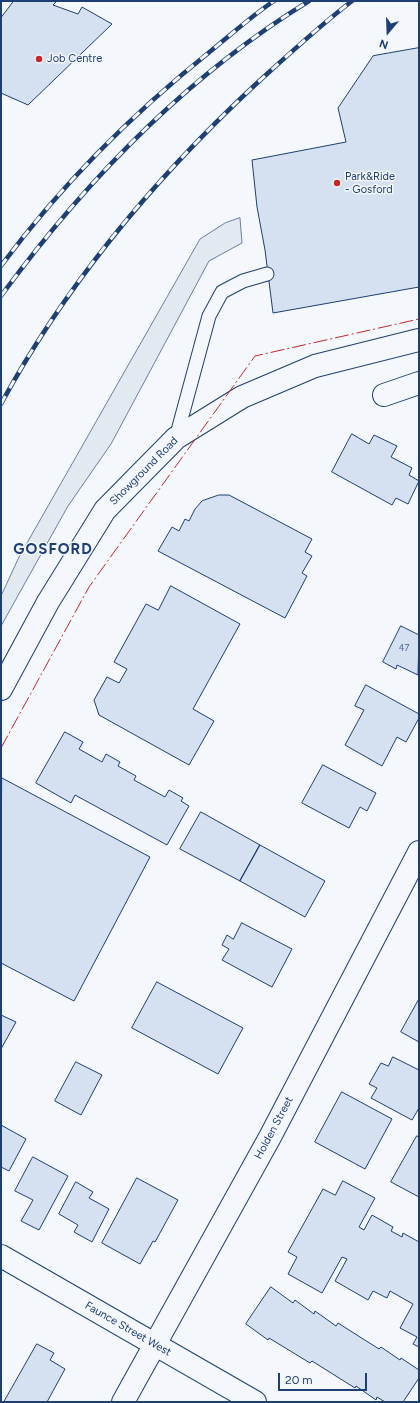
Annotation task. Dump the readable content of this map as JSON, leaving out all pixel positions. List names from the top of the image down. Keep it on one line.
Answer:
{"streets":{"street":["Showground Road","Holden Street","Faunce Street West"]},"crossings":[["Holden Street","Faunce Street West"]],"districts":["GOSFORD"],"places":["Job Centre","Park&Ride - Gosford"],"house_numbers":["47"],"scale_bar":"20 m","north":"bottom"}
